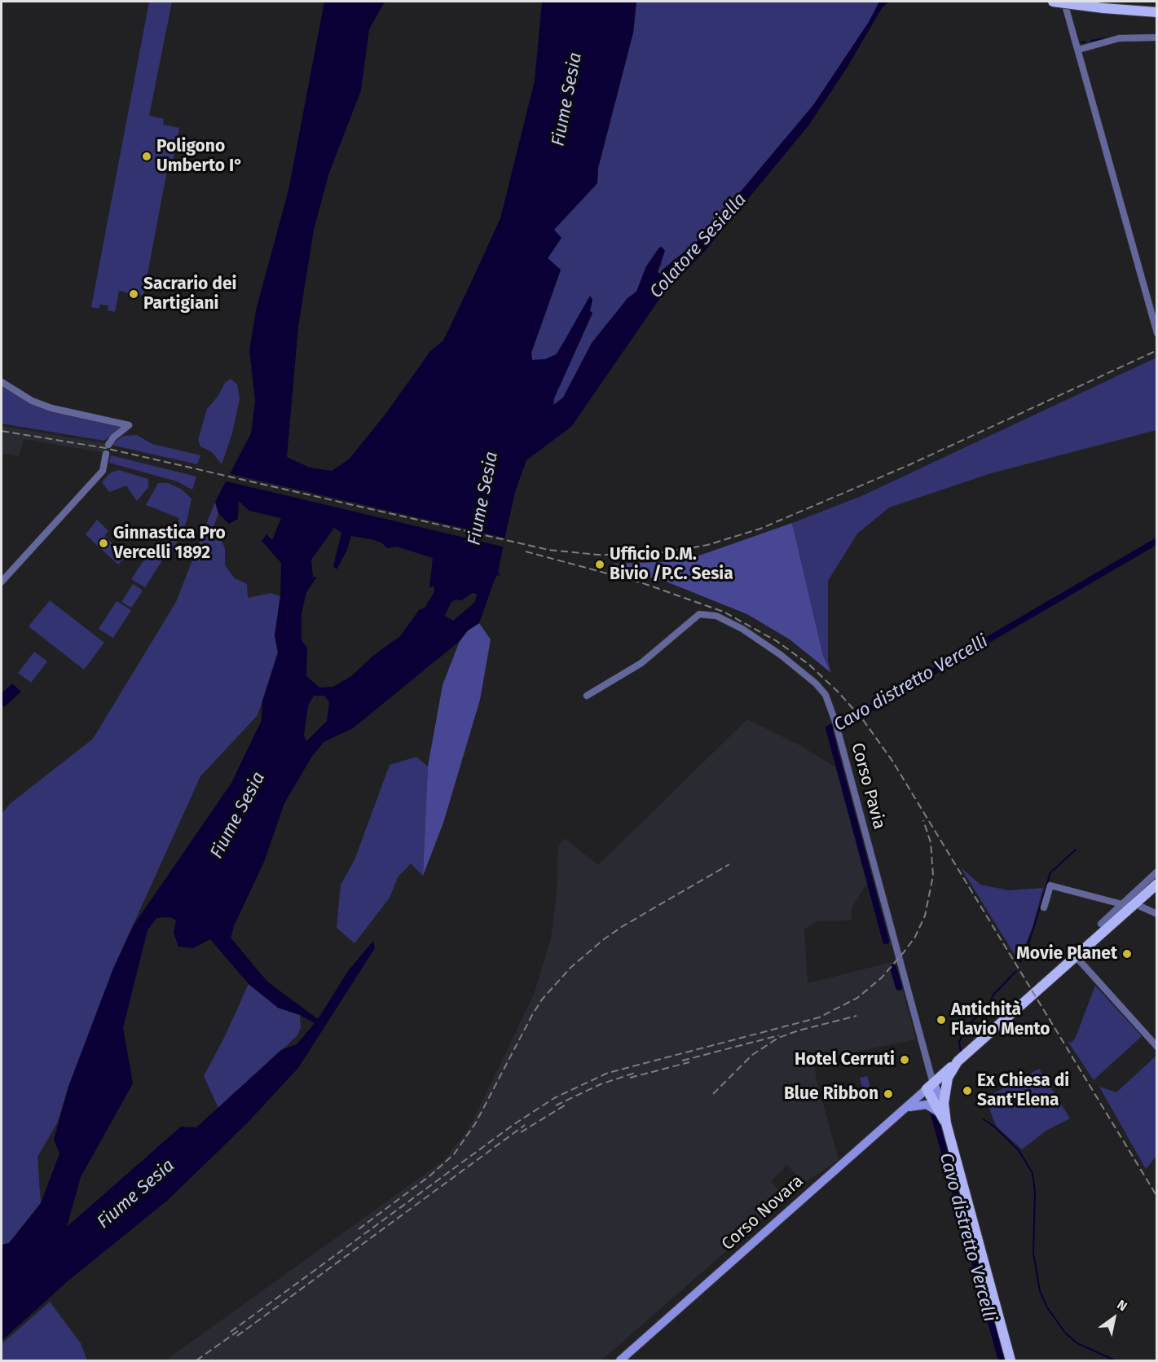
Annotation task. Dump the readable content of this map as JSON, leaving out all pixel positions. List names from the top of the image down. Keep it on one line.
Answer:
{"streets":{"main road":["Corso Novara"],"street":["Corso Pavia"]},"crossings":[["Corso Pavia","Corso Novara"]],"water":["Fiume Sesia","Colatore Sesiella","Cavo distretto Vercelli"],"places":["Poligono Umberto I°","Sacrario dei Partigiani","Ginnastica Pro Vercelli 1892","Ufficio D.M. Bivio /P.C. Sesia","Movie Planet","Antichità Flavio Mento","Hotel Cerruti","Ex Chiesa di Sant'Elena","Blue Ribbon"],"north":"top right"}
